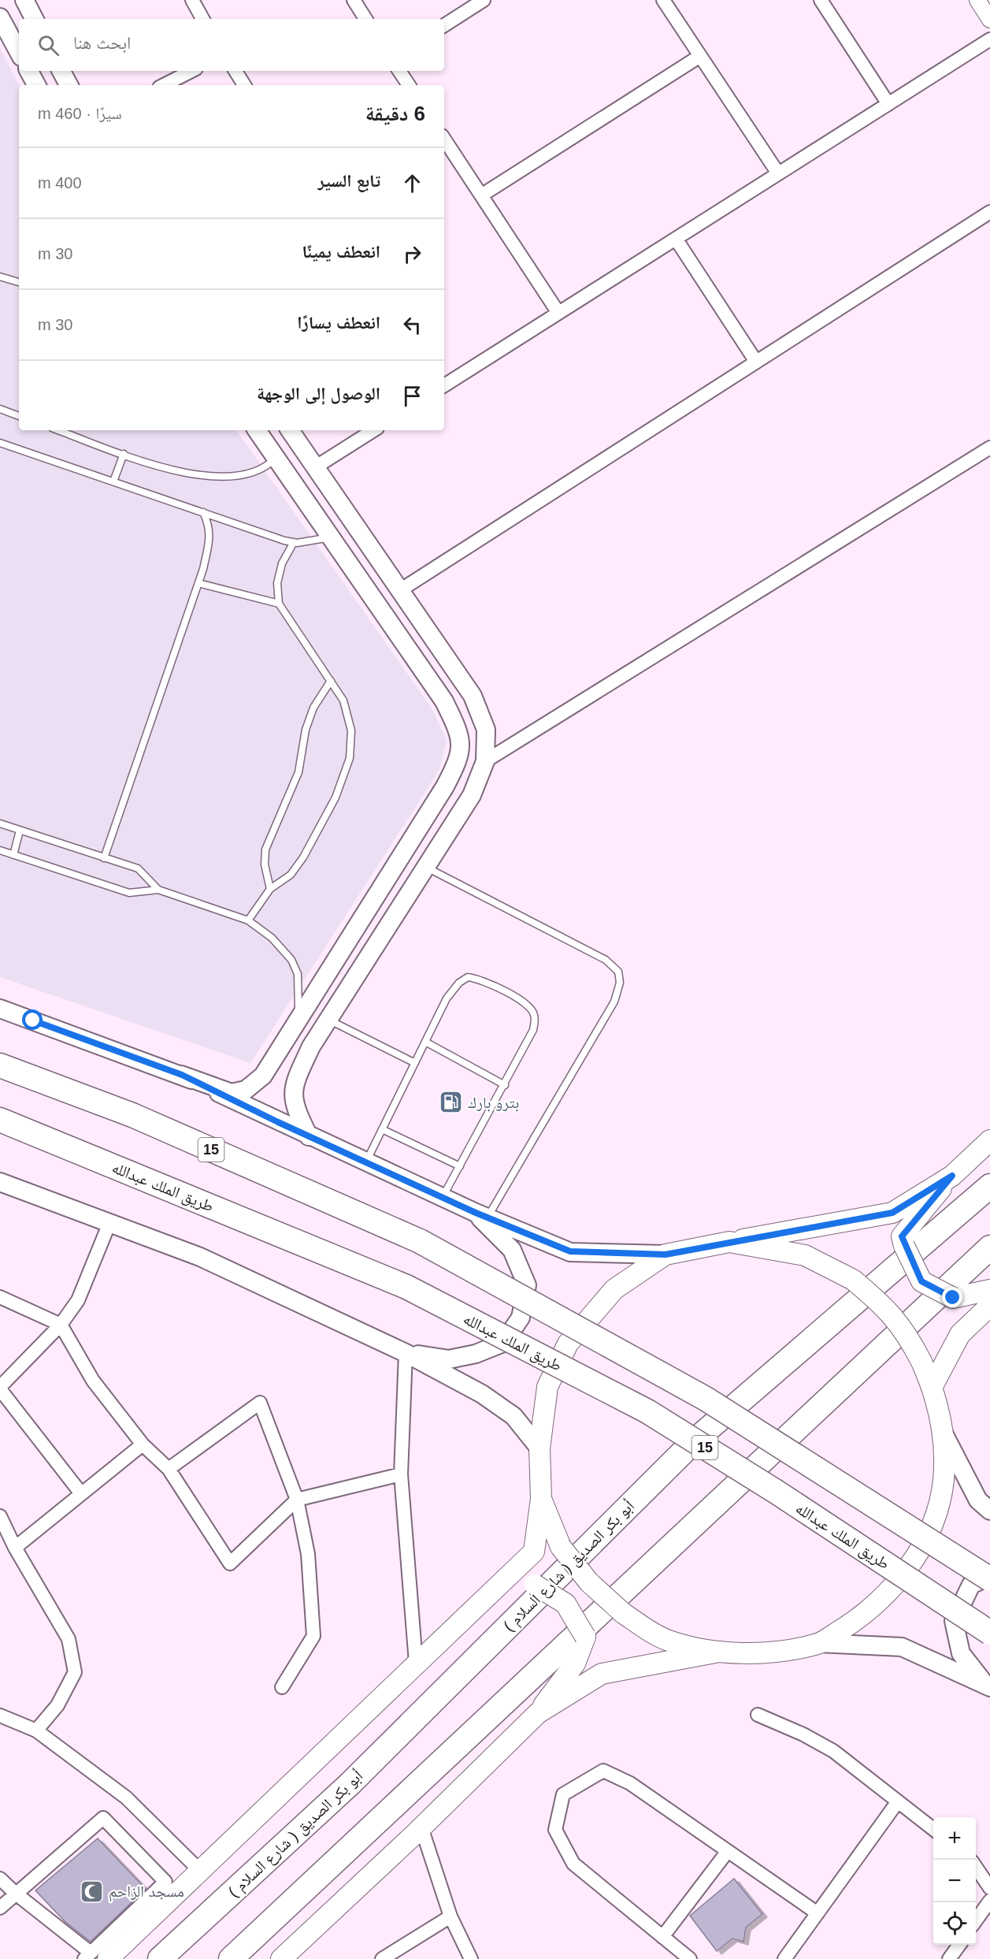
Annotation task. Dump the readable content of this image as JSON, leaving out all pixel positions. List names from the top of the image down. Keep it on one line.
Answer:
{"streets":{"highway":["15","طريق الملك عبدالله","( شارع السلام ) أبو بكر الصديق"]},"places":{"fuel station":["بترو بارك"],"mosque":["مسجد الزاحم"]},"page":{"search":"ابحث هنا","heading":["6 دقيقة","سيرًا · 460 m"],"list":[["تابع السير","400 m"],["انعطف يمينًا","30 m"],["انعطف يسارًا","30 m"],"الوصول إلى الوجهة"],"map_buttons":["+","−"]}}
